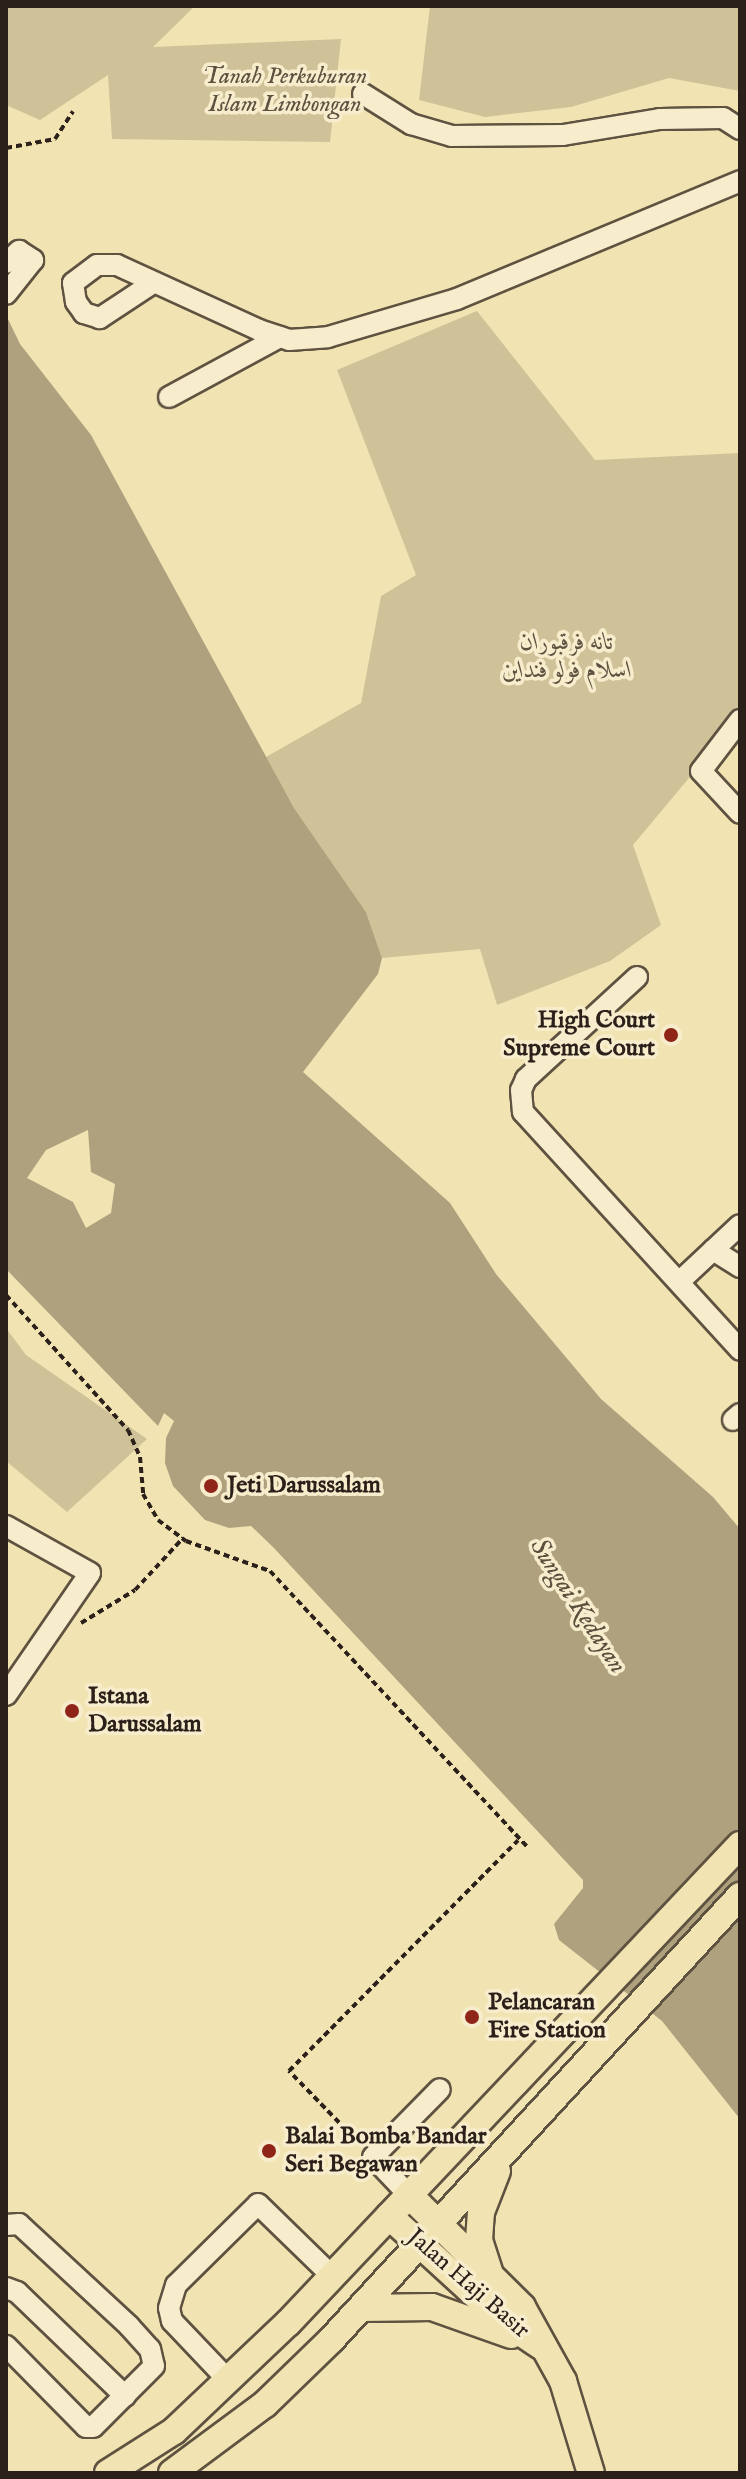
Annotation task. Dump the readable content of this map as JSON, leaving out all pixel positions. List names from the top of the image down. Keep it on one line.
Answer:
{"streets":{"main road":["Jalan Haji Basir"]},"water":["Sungai Kedayan"],"parks":["Tanah Perkuburan Islam Limbongan","تانه فرقبوران اسلام فولو فنداين"],"places":["High Court Supreme Court","Jeti Darussalam","Istana Darussalam","Pelancaran Fire Station","Balai Bomba Bandar Seri Begawan"]}
